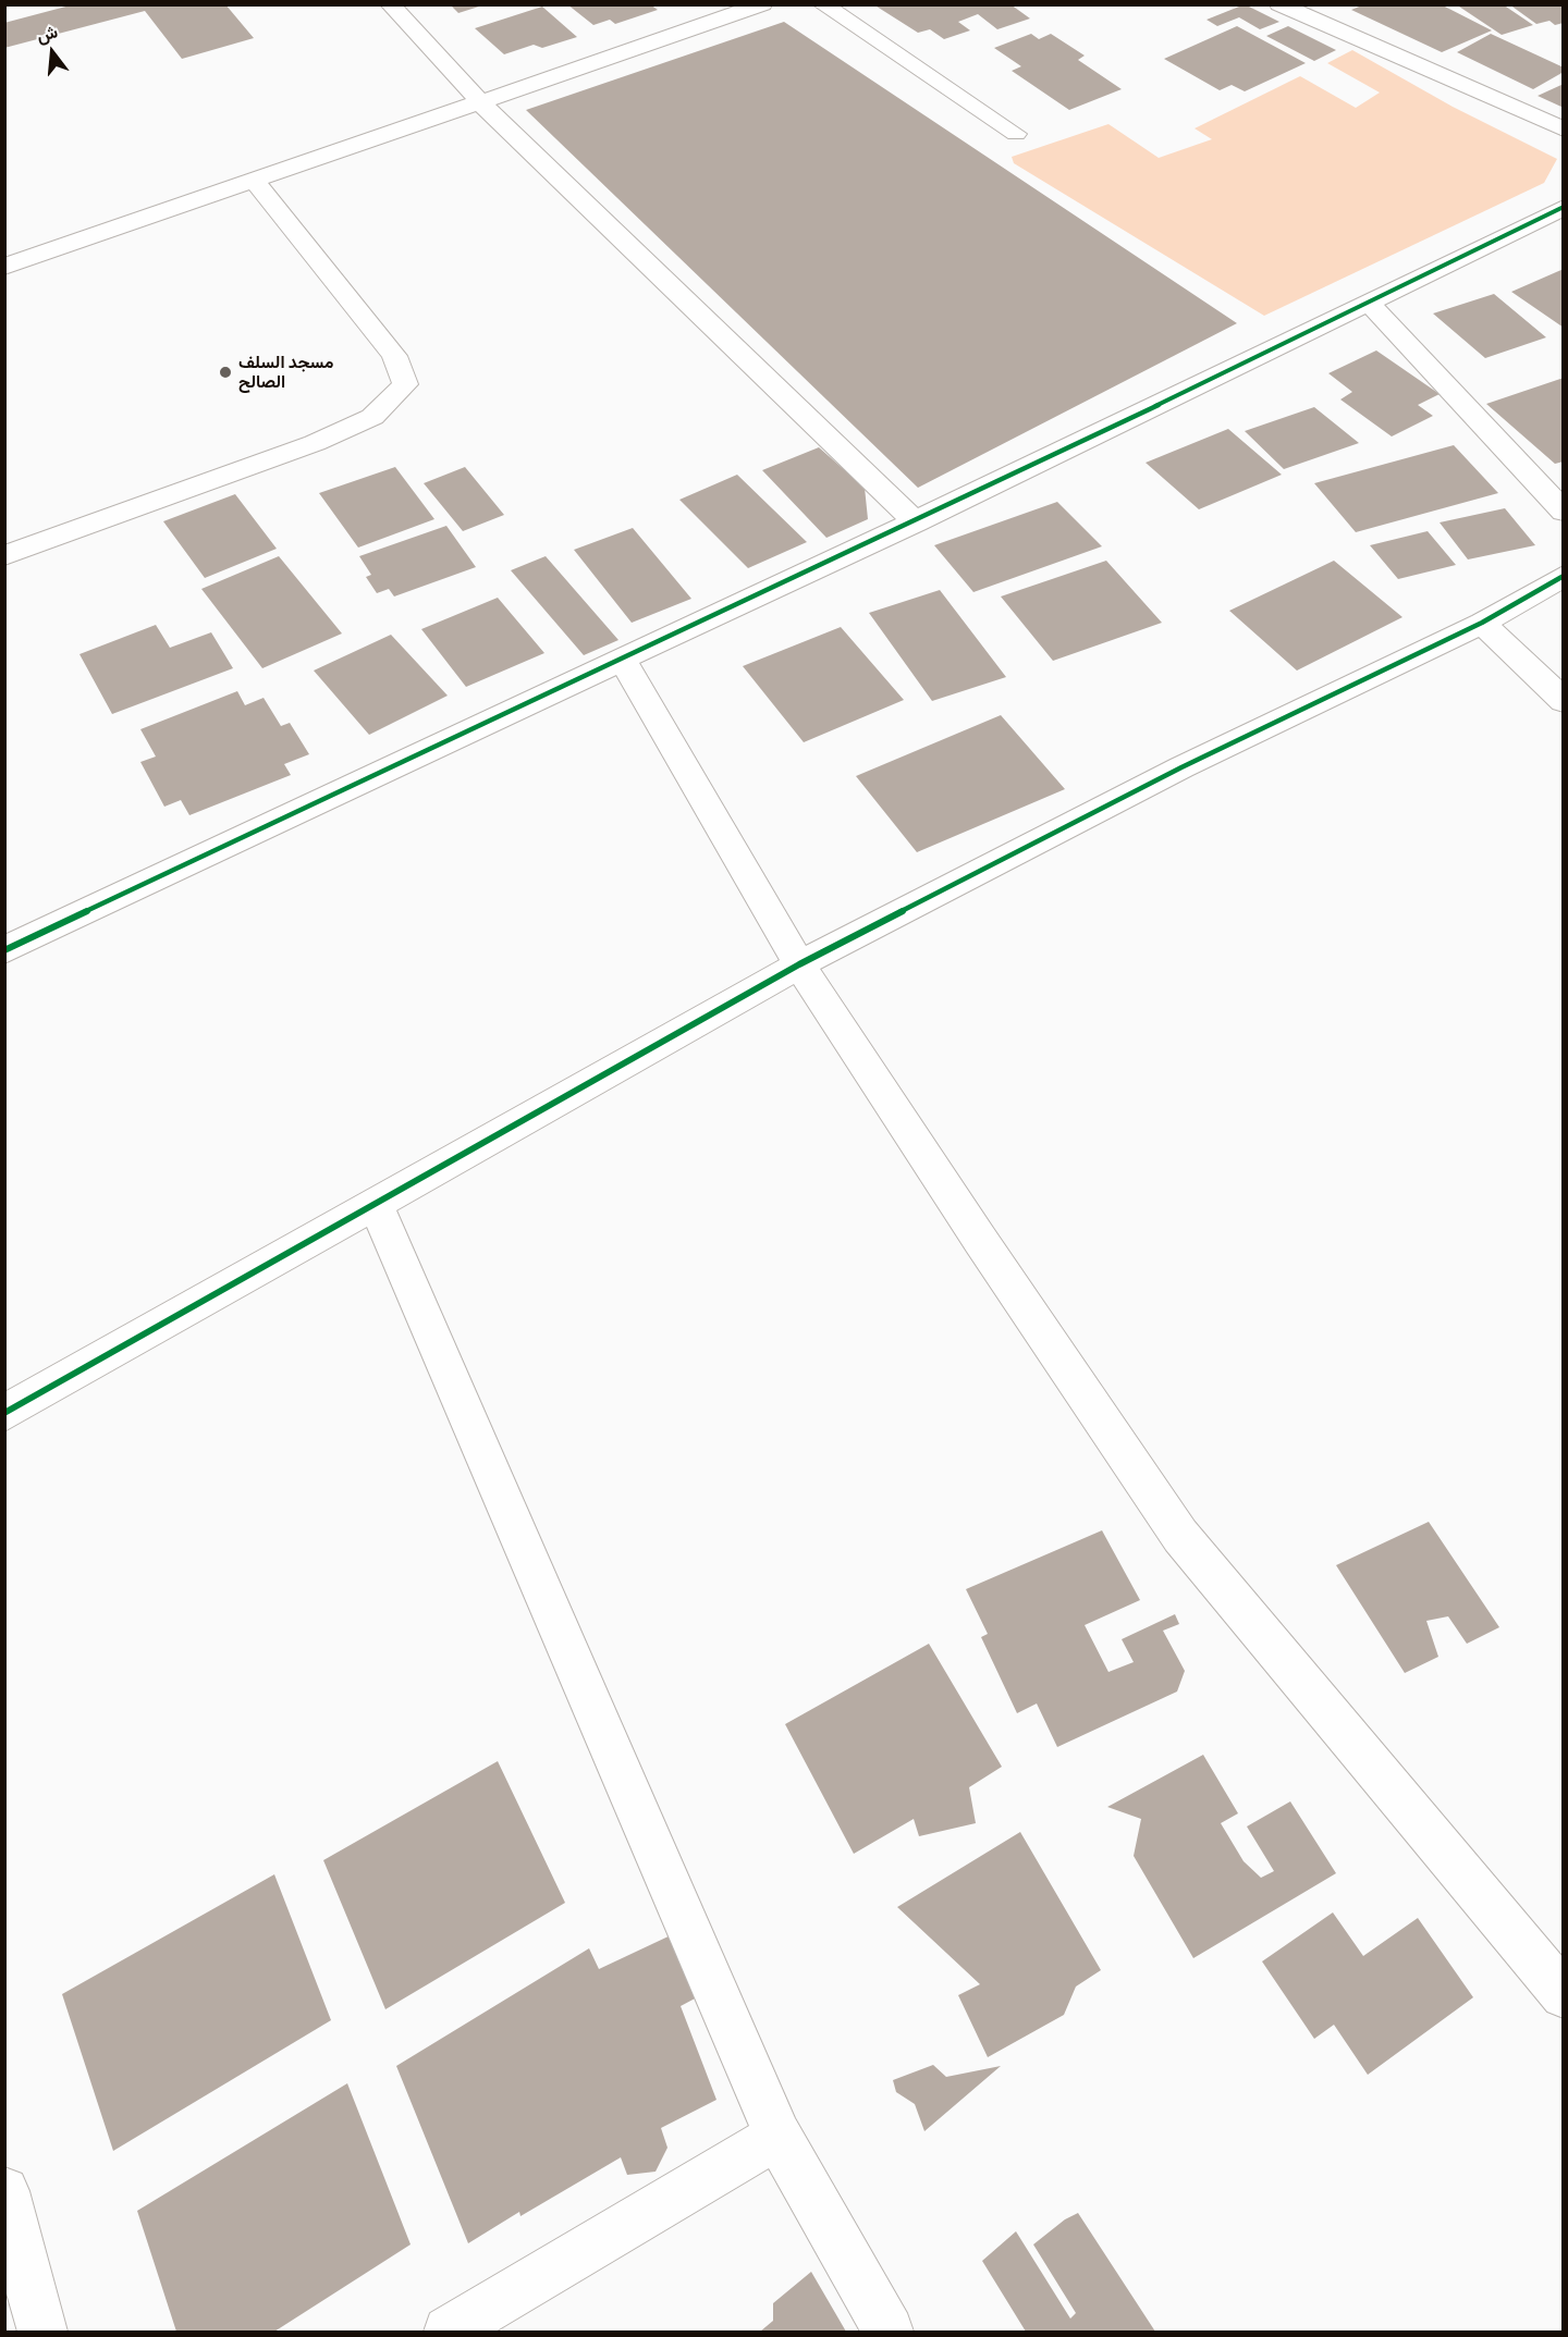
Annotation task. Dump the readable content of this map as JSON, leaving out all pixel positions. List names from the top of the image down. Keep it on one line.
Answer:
{"places":["مسجد السلف الصالح"],"north":"top"}
